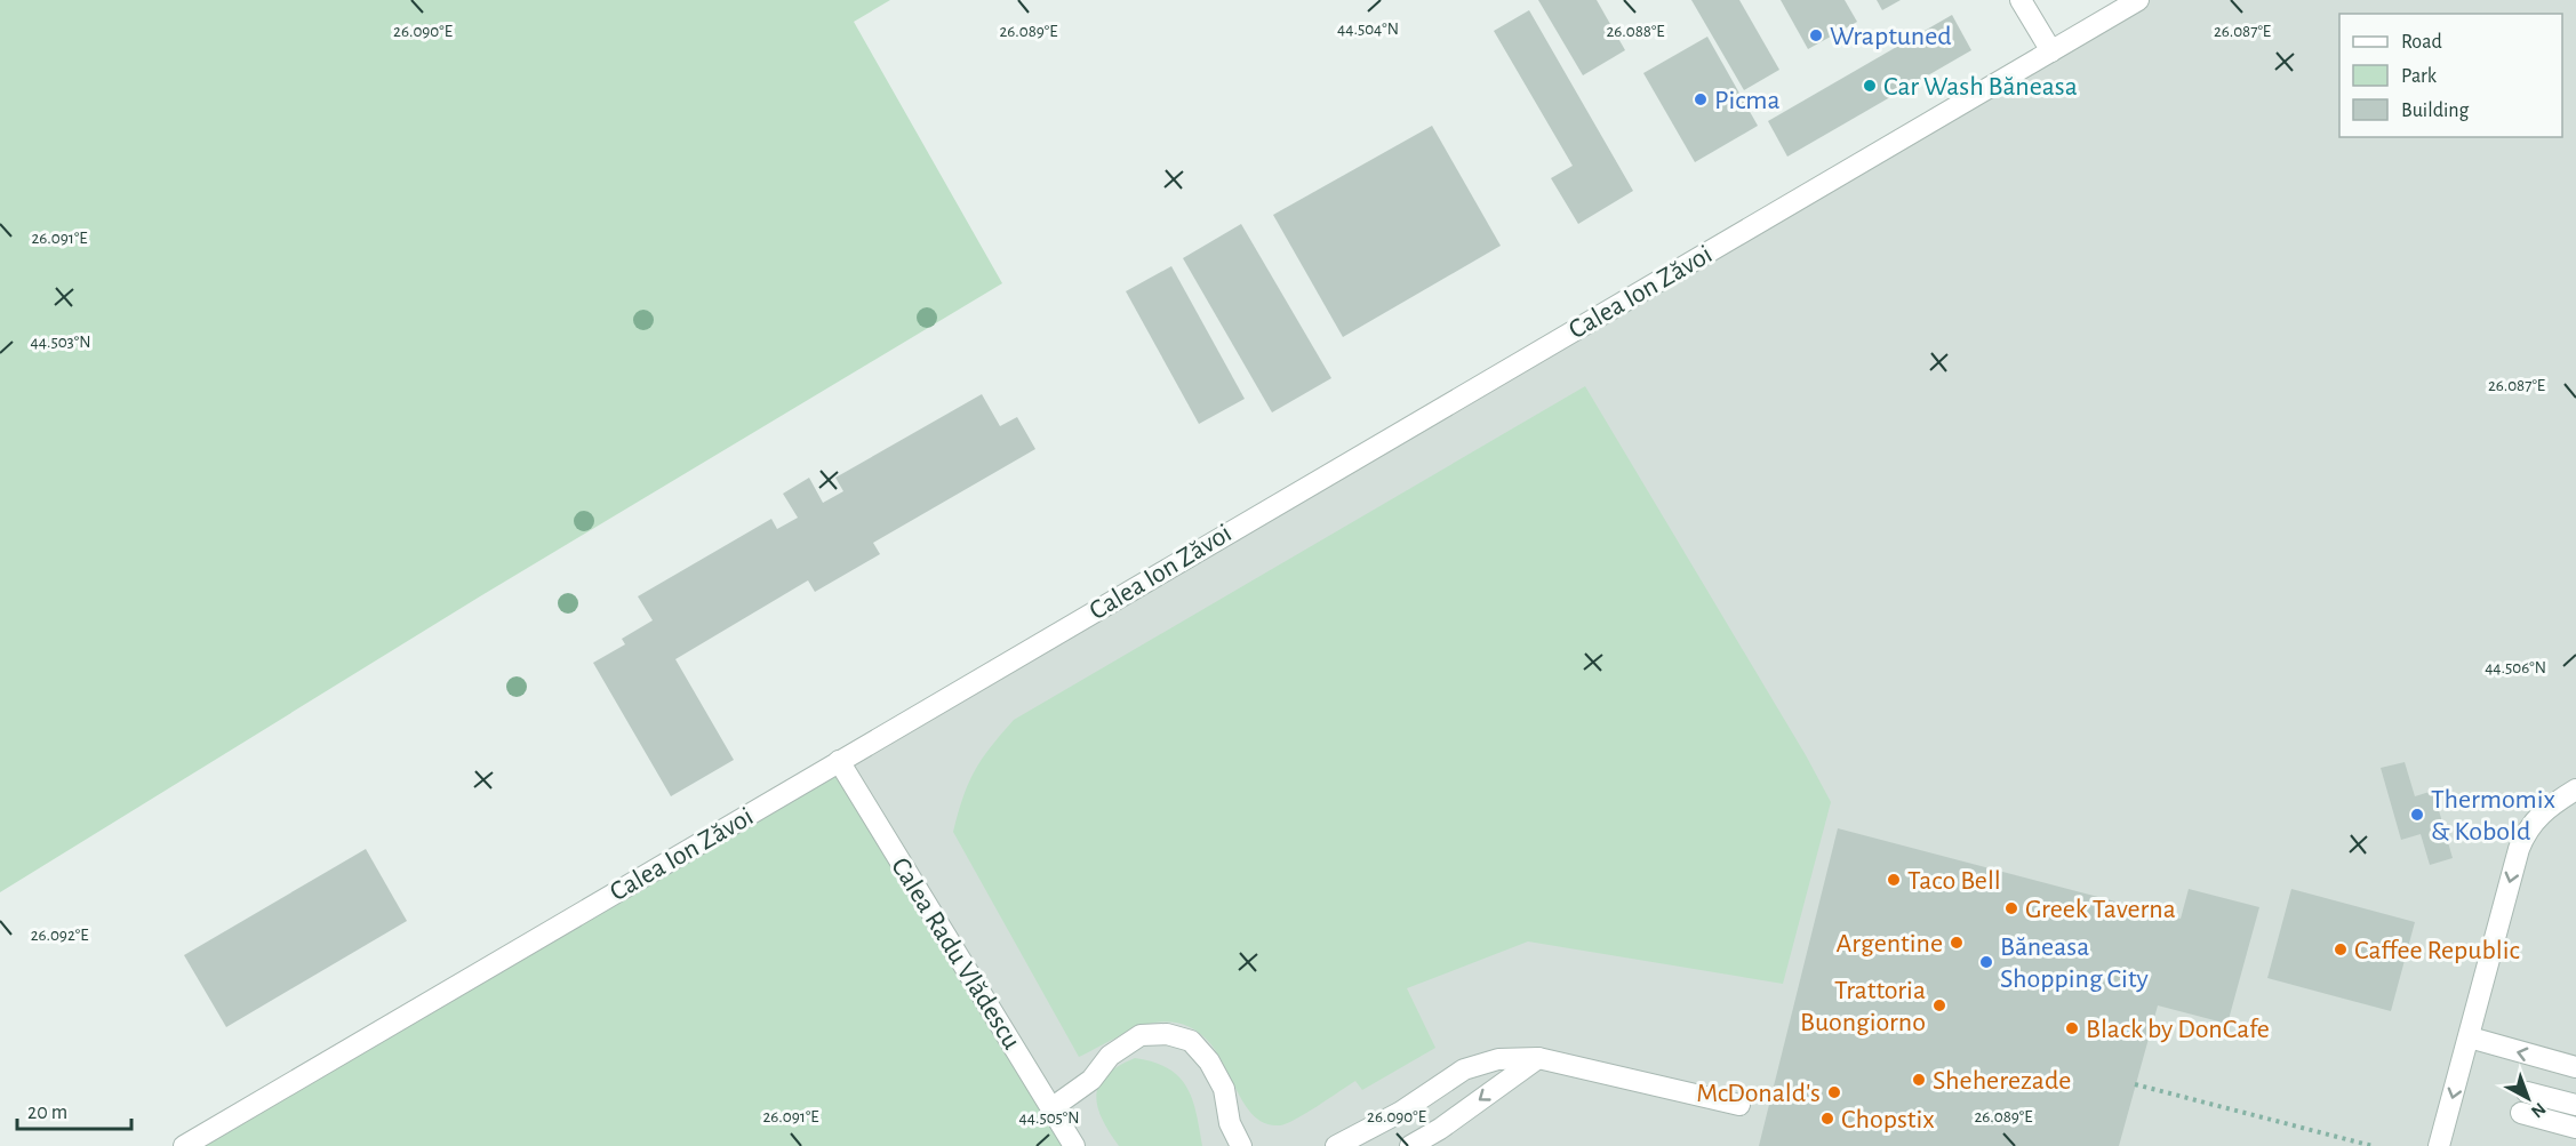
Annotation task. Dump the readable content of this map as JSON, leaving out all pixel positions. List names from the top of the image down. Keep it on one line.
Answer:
{"streets":{"street":["Calea Ion Zăvoi","Calea Radu Vlădescu"]},"crossings":[["Calea Ion Zăvoi","Calea Radu Vlădescu"]],"places":["Wraptuned","Car Wash Băneasa","Picma","Thermomix & Kobold","Taco Bell","Greek Taverna","Argentine","Caffee Republic","Băneasa Shopping City","Trattoria Buongiorno","Black by DonCafe","Sheherezade","McDonald's","Chopstix"],"legend":["Road","Park","Building"],"scale_bar":"20 m","north":"bottom right","coordinates":["44.504°N","26.090°E","26.088°E","26.089°E","26.087°E","26.091°E","44.503°N","44.506°N","26.092°E","44.505°N"]}
